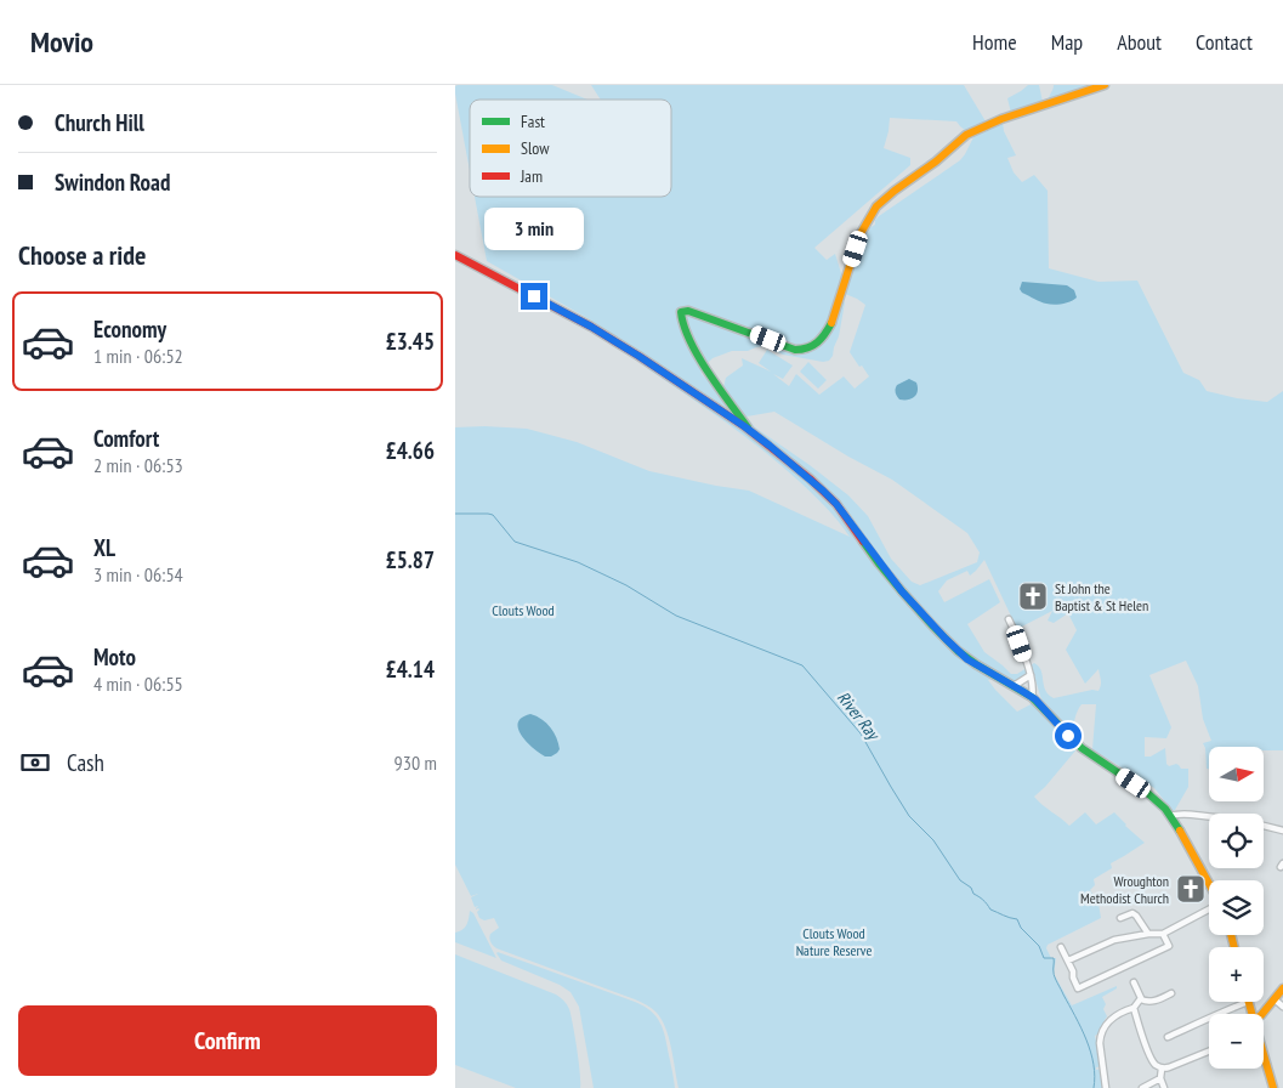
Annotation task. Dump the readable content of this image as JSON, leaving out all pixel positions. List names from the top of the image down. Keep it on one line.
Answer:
{"water":["River Ray"],"parks":["Clouts Wood","Clouts Wood Nature Reserve"],"places":{"church":["St John the Baptist & St Helen","Wroughton Methodist Church"]},"legend":["Fast","Slow","Jam"],"north":"right","page":{"header":"Movio","nav":["Home","Map","About","Contact"],"banner":["Church Hill","Swindon Road"],"bubble":"3 min","heading":"Choose a ride","list":[{"name":"Economy","note":"1 min · 06:52","value":"£3.45"},{"name":"Comfort","note":"2 min · 06:53","value":"£4.66"},{"name":"XL","note":"3 min · 06:54","value":"£5.87"},{"name":"Moto","note":"4 min · 06:55","value":"£4.14"}],"pay":["Cash","930 m"],"map_buttons":["+","−"],"buttons":"Confirm"}}
